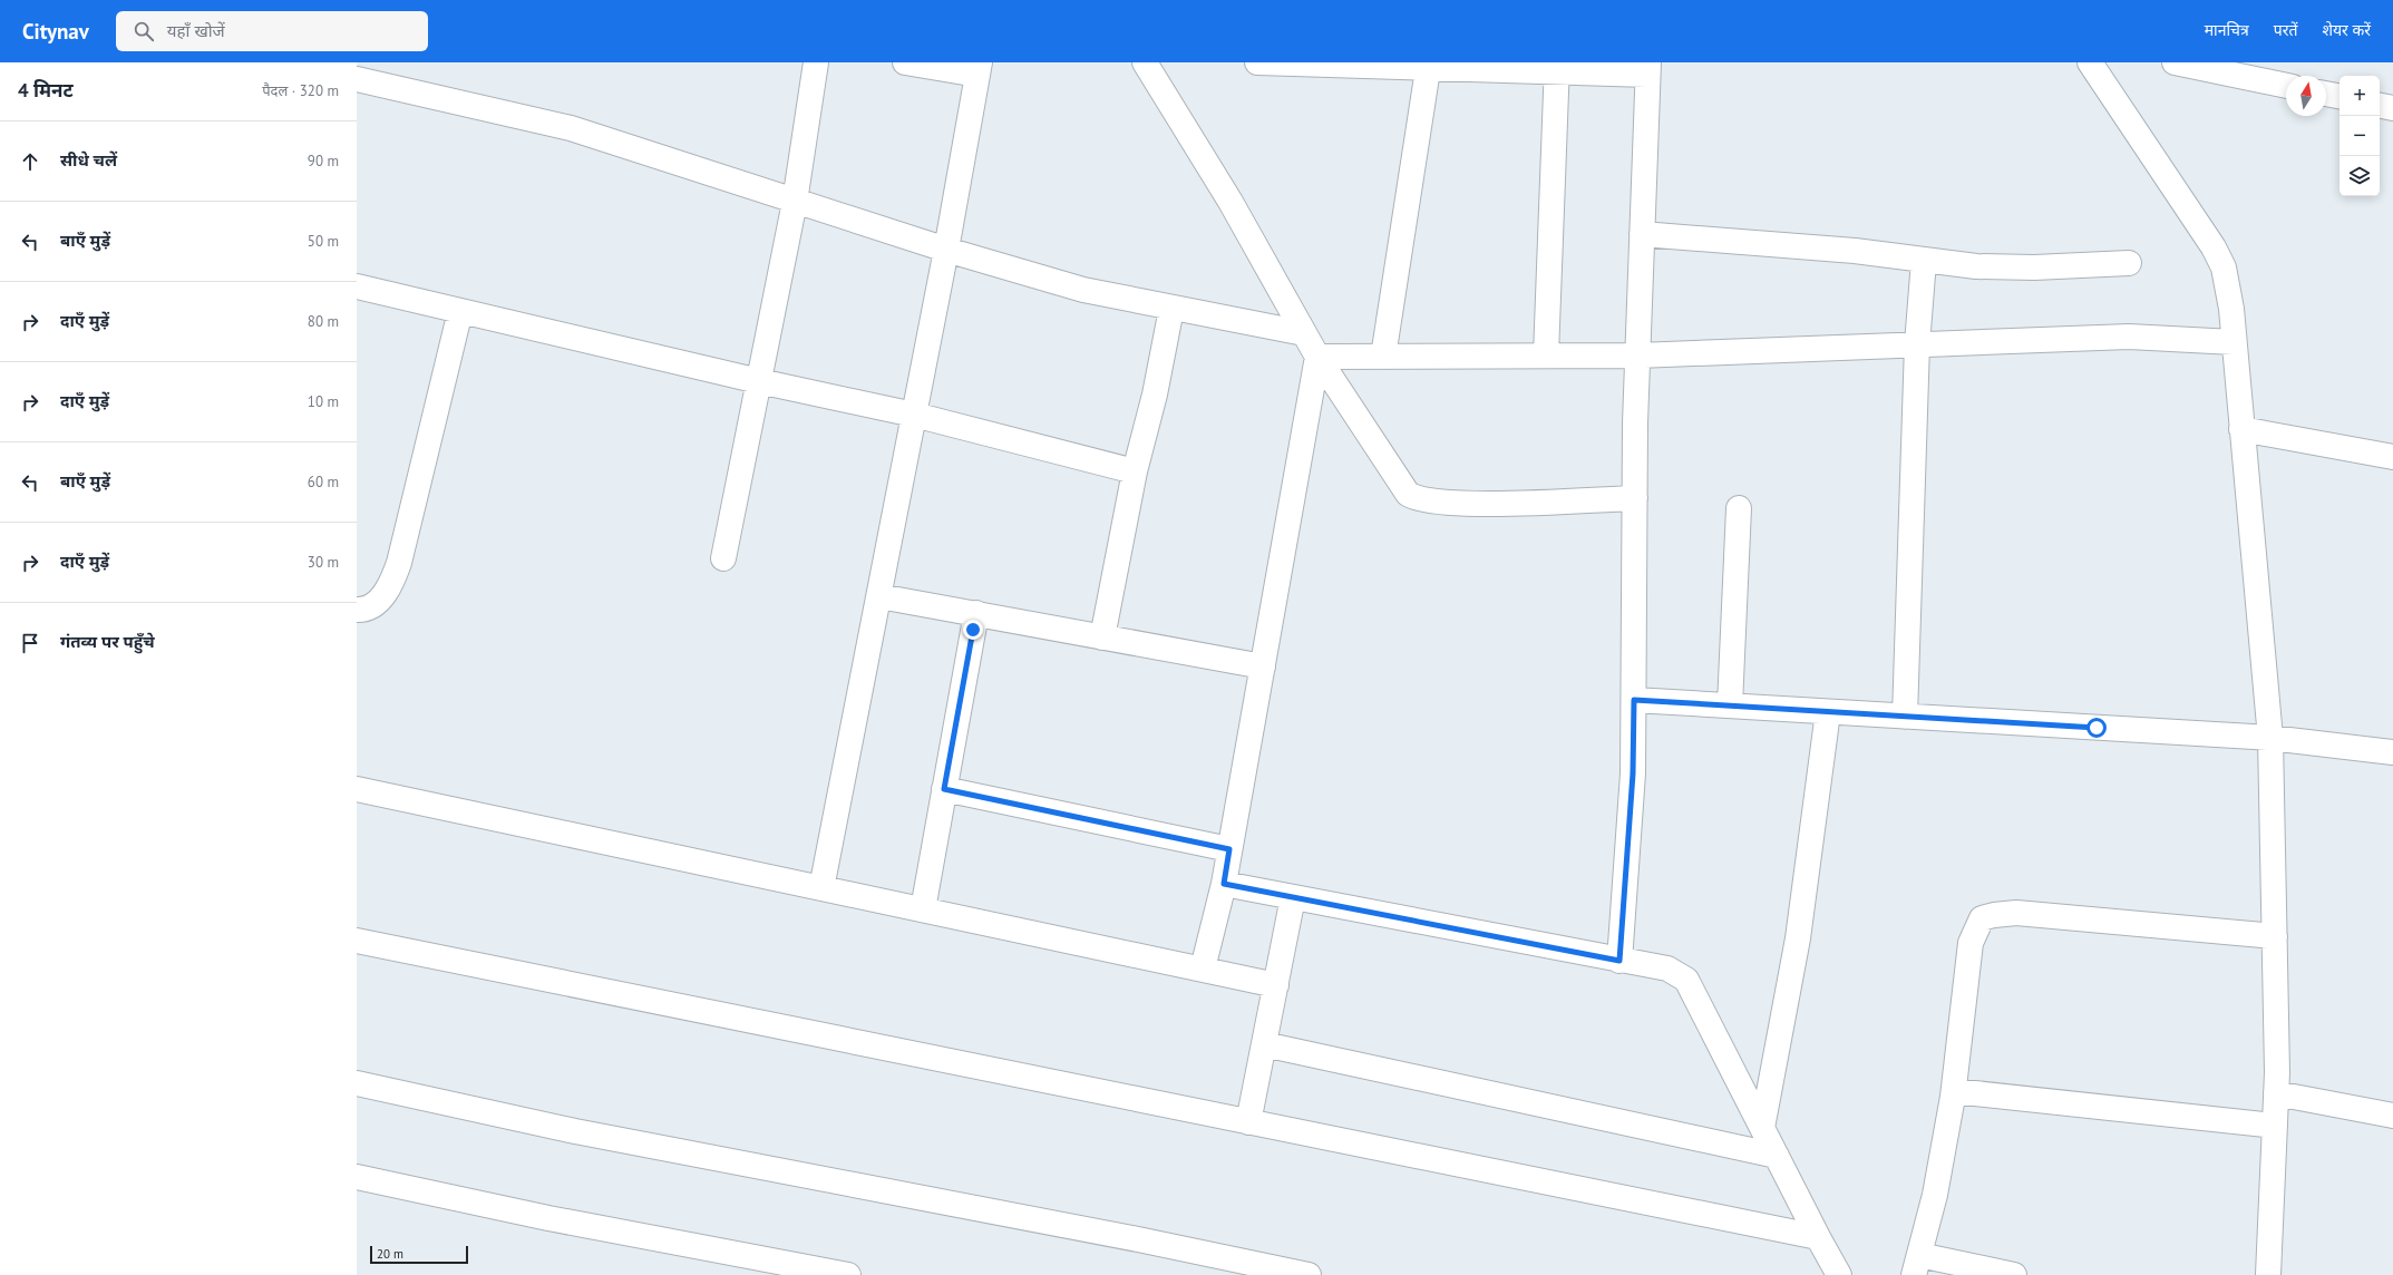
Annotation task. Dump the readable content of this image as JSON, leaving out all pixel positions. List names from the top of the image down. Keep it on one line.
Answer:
{"scale_bar":"20 m","north":"top","page":{"header":"Citynav","search":"यहाँ खोजें","nav":["मानचित्र","परतें","शेयर करें"],"heading":["4 मिनट","पैदल · 320 m"],"map_buttons":["+","−"],"list":[["सीधे चलें","90 m"],["बाएँ मुड़ें","50 m"],["दाएँ मुड़ें","80 m"],["दाएँ मुड़ें","10 m"],["बाएँ मुड़ें","60 m"],["दाएँ मुड़ें","30 m"],"गंतव्य पर पहुँचे"],"scale":"20 m"}}
